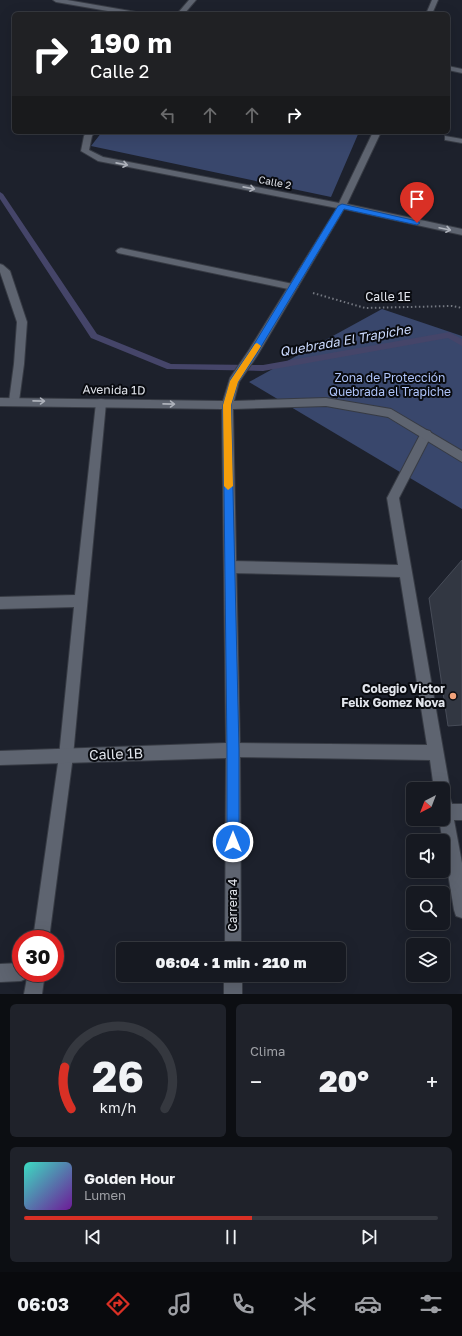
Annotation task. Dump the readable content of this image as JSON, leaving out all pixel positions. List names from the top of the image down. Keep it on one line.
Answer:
{"streets":{"street":["Calle 2","Avenida 1D","Calle 1B","Carrera 4"],"path":["Calle 1E"]},"crossings":[["Calle 2","Carrera 4"],["Calle 1E","Carrera 4"],["Avenida 1D","Carrera 4"],["Calle 1B","Carrera 4"]],"one_way":["Avenida 1D"],"water":["Quebrada El Trapiche"],"parks":["Zona de Protección Quebrada el Trapiche"],"places":["Colegio Victor Felix Gomez Nova"],"north":"bottom left","page":{"turn":["190 m","Calle 2"],"limit":"30","trip":"06:04 · 1 min · 210 m","tile":"Clima","heat":["−","20°","+"],"song":["Golden Hour","Lumen"],"tabs":"06:03","gauge":["26","km/h"]}}
